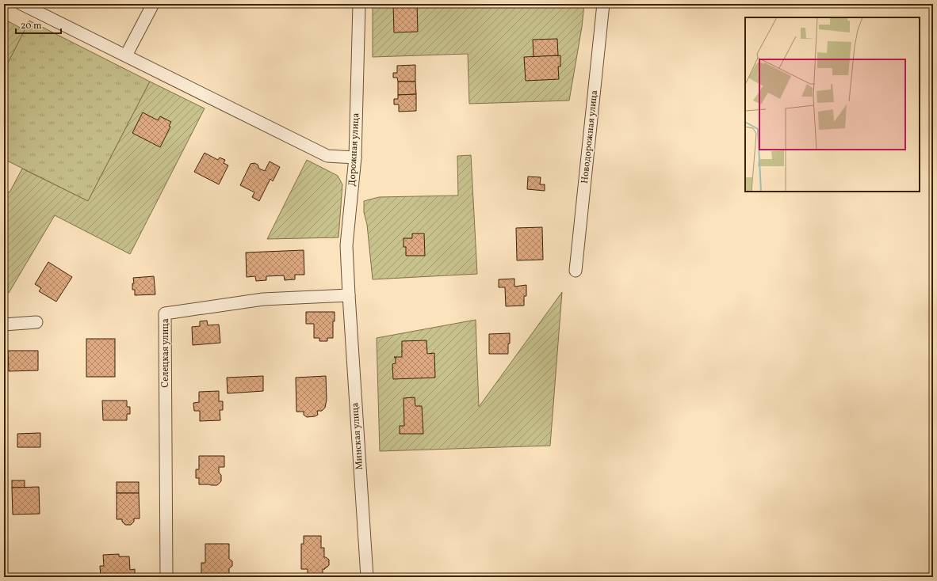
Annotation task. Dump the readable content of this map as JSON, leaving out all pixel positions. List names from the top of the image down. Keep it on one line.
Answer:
{"streets":{"street":["Новодорожная улица","Дорожная улица","Селецкая улица","Минская улица"]},"crossings":[["Дорожная улица","Селецкая улица"],["Дорожная улица","Минская улица"],["Селецкая улица","Минская улица"]],"scale_bar":"20 m"}
